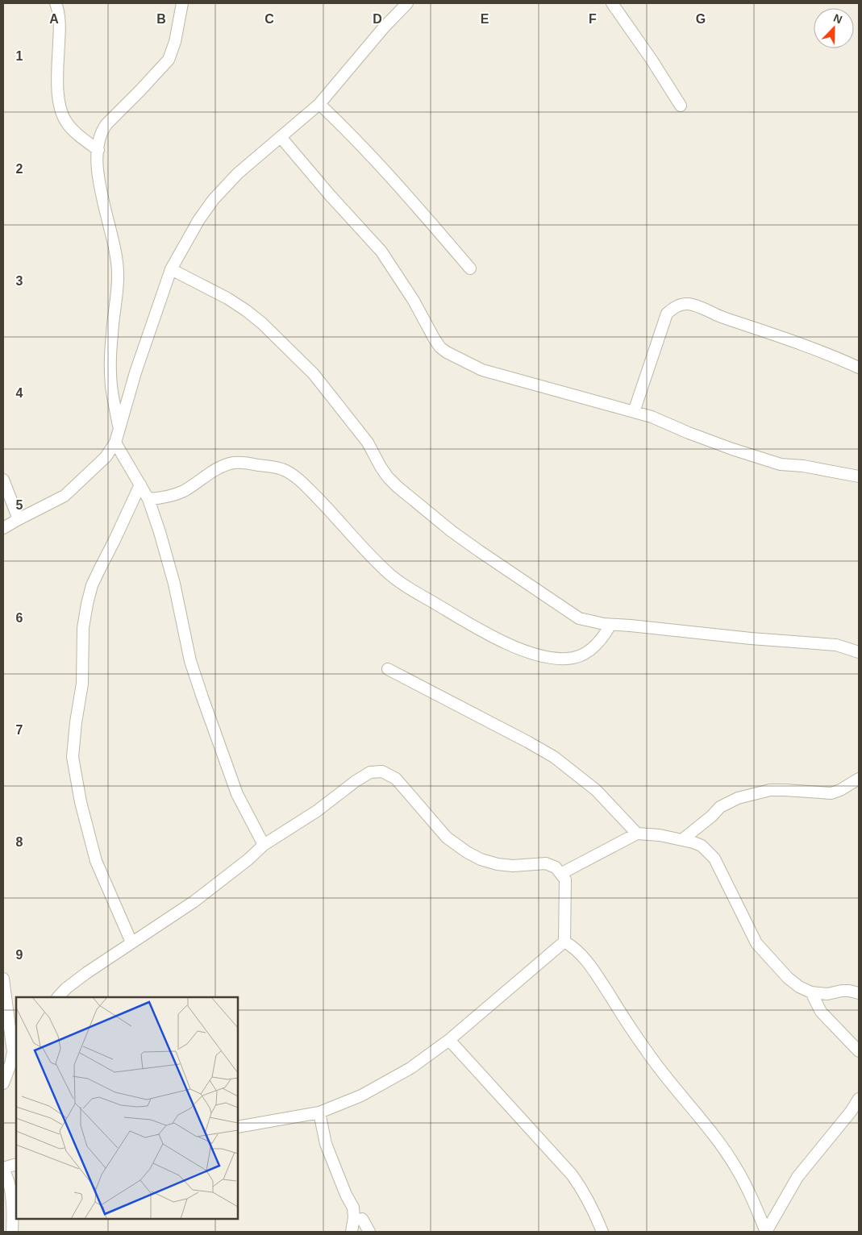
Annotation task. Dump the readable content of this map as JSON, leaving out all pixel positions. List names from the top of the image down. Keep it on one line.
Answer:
{"north":"top right","grid":{"columns":["A","B","C","D","E","F","G"],"rows":["1","2","3","4","5","6","7","8","9"]}}
